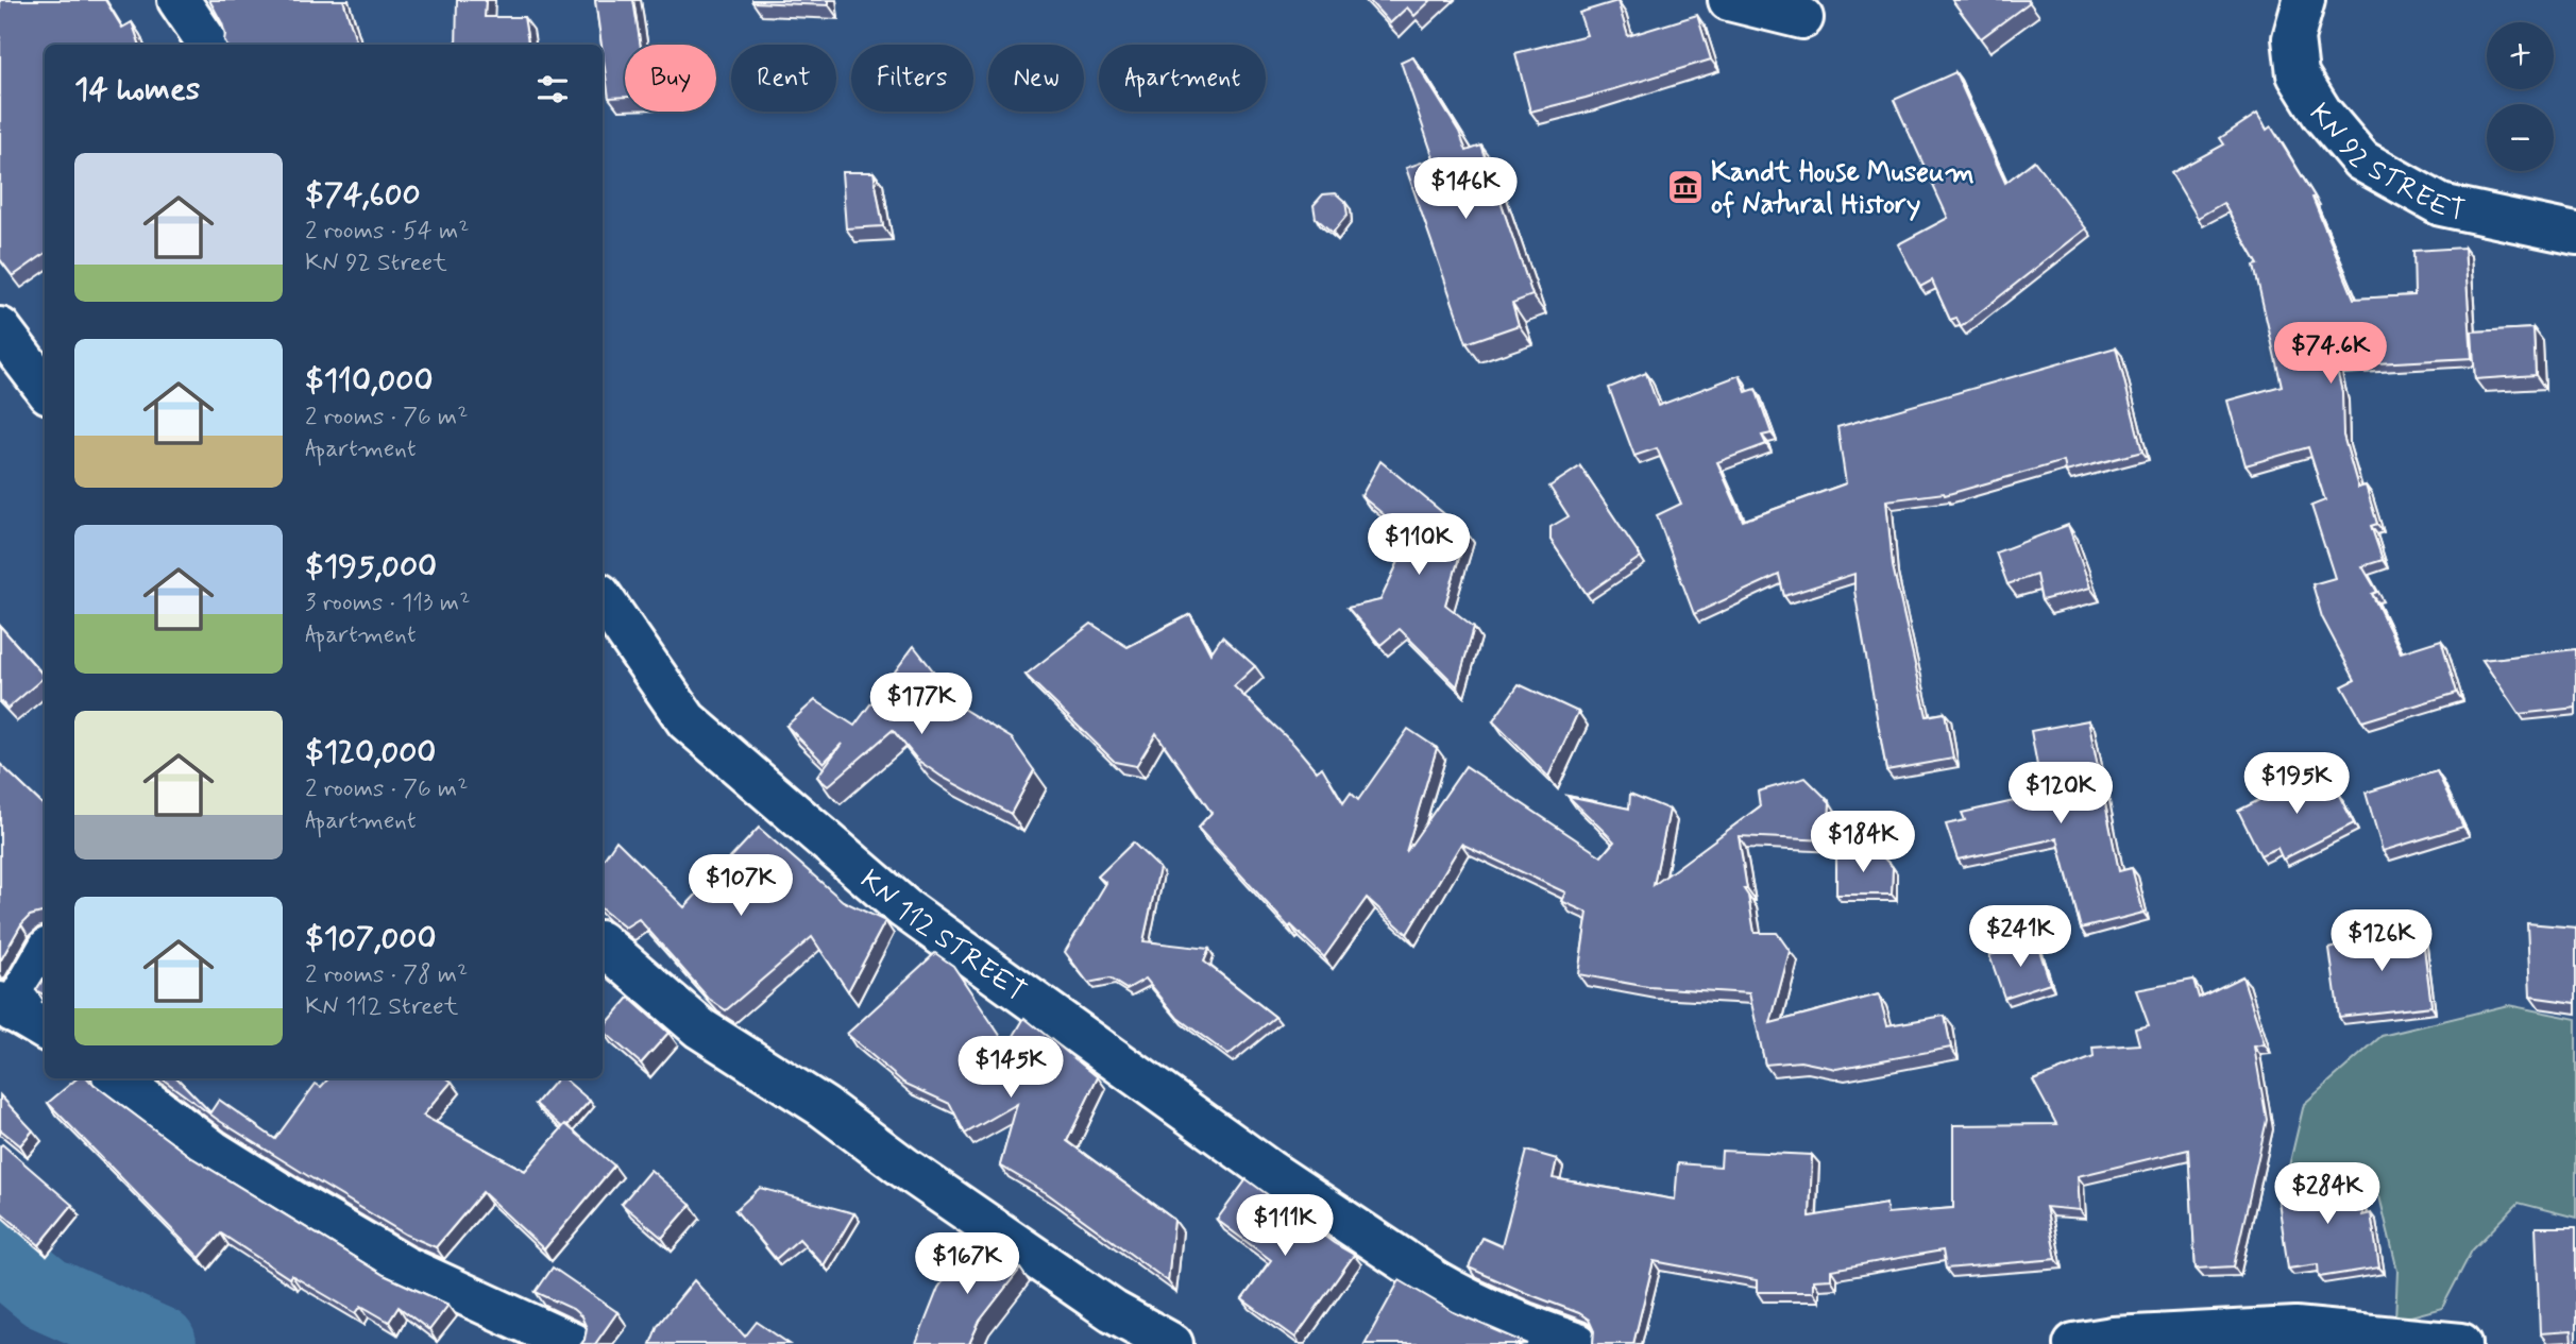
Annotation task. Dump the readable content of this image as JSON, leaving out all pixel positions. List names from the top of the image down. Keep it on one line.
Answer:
{"streets":{"street":["KN 92 STREET","KN 112 STREET"]},"places":{"museum":["Kandt House Museum of Natural History"]},"page":{"map_buttons":["+","−"],"chip":["Buy","Rent","Filters","New","Apartment"],"heading":"14 homes","list":[{"name":"$74,600","note":"2 rooms · 54 m² · KN 92 Street"},{"name":"$110,000","note":"2 rooms · 76 m² · Apartment"},{"name":"$195,000","note":"3 rooms · 113 m² · Apartment"},{"name":"$120,000","note":"2 rooms · 76 m² · Apartment"},{"name":"$107,000","note":"2 rooms · 78 m² · KN 112 Street"}],"price":["$146K","$74.6K","$110K","$177K","$195K","$120K","$184K","$107K","$241K","$126K","$145K","$284K","$111K","$167K"]}}
